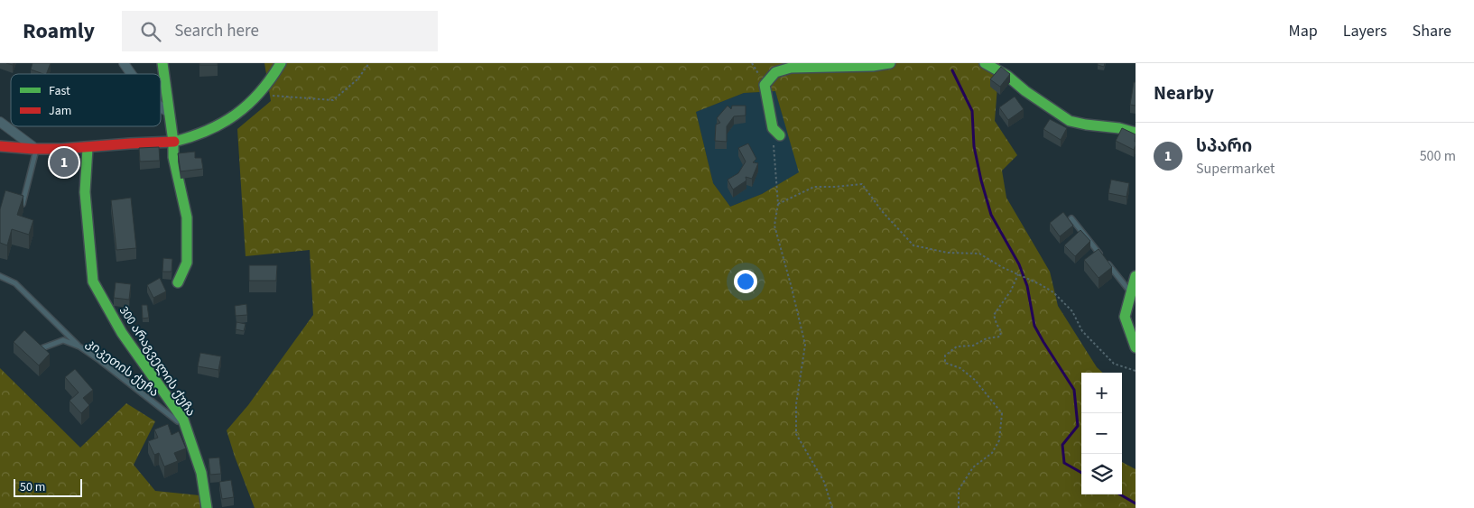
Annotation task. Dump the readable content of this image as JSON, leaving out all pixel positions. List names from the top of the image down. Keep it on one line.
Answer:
{"streets":{"street":["300 არაგველის ქუჩა"],"lane":["კიკეთის ქუჩა"]},"crossings":[["300 არაგველის ქუჩა","კიკეთის ქუჩა"]],"legend":["Fast","Jam"],"scale_bar":"50 m","page":{"header":"Roamly","search":"Search here","nav":["Map","Layers","Share"],"heading":"Nearby","list":[{"mark":"1","name":"სპარი","note":"Supermarket","value":"500 m"}],"pins":"1","map_buttons":["+","−"],"scale":"50 m"}}
